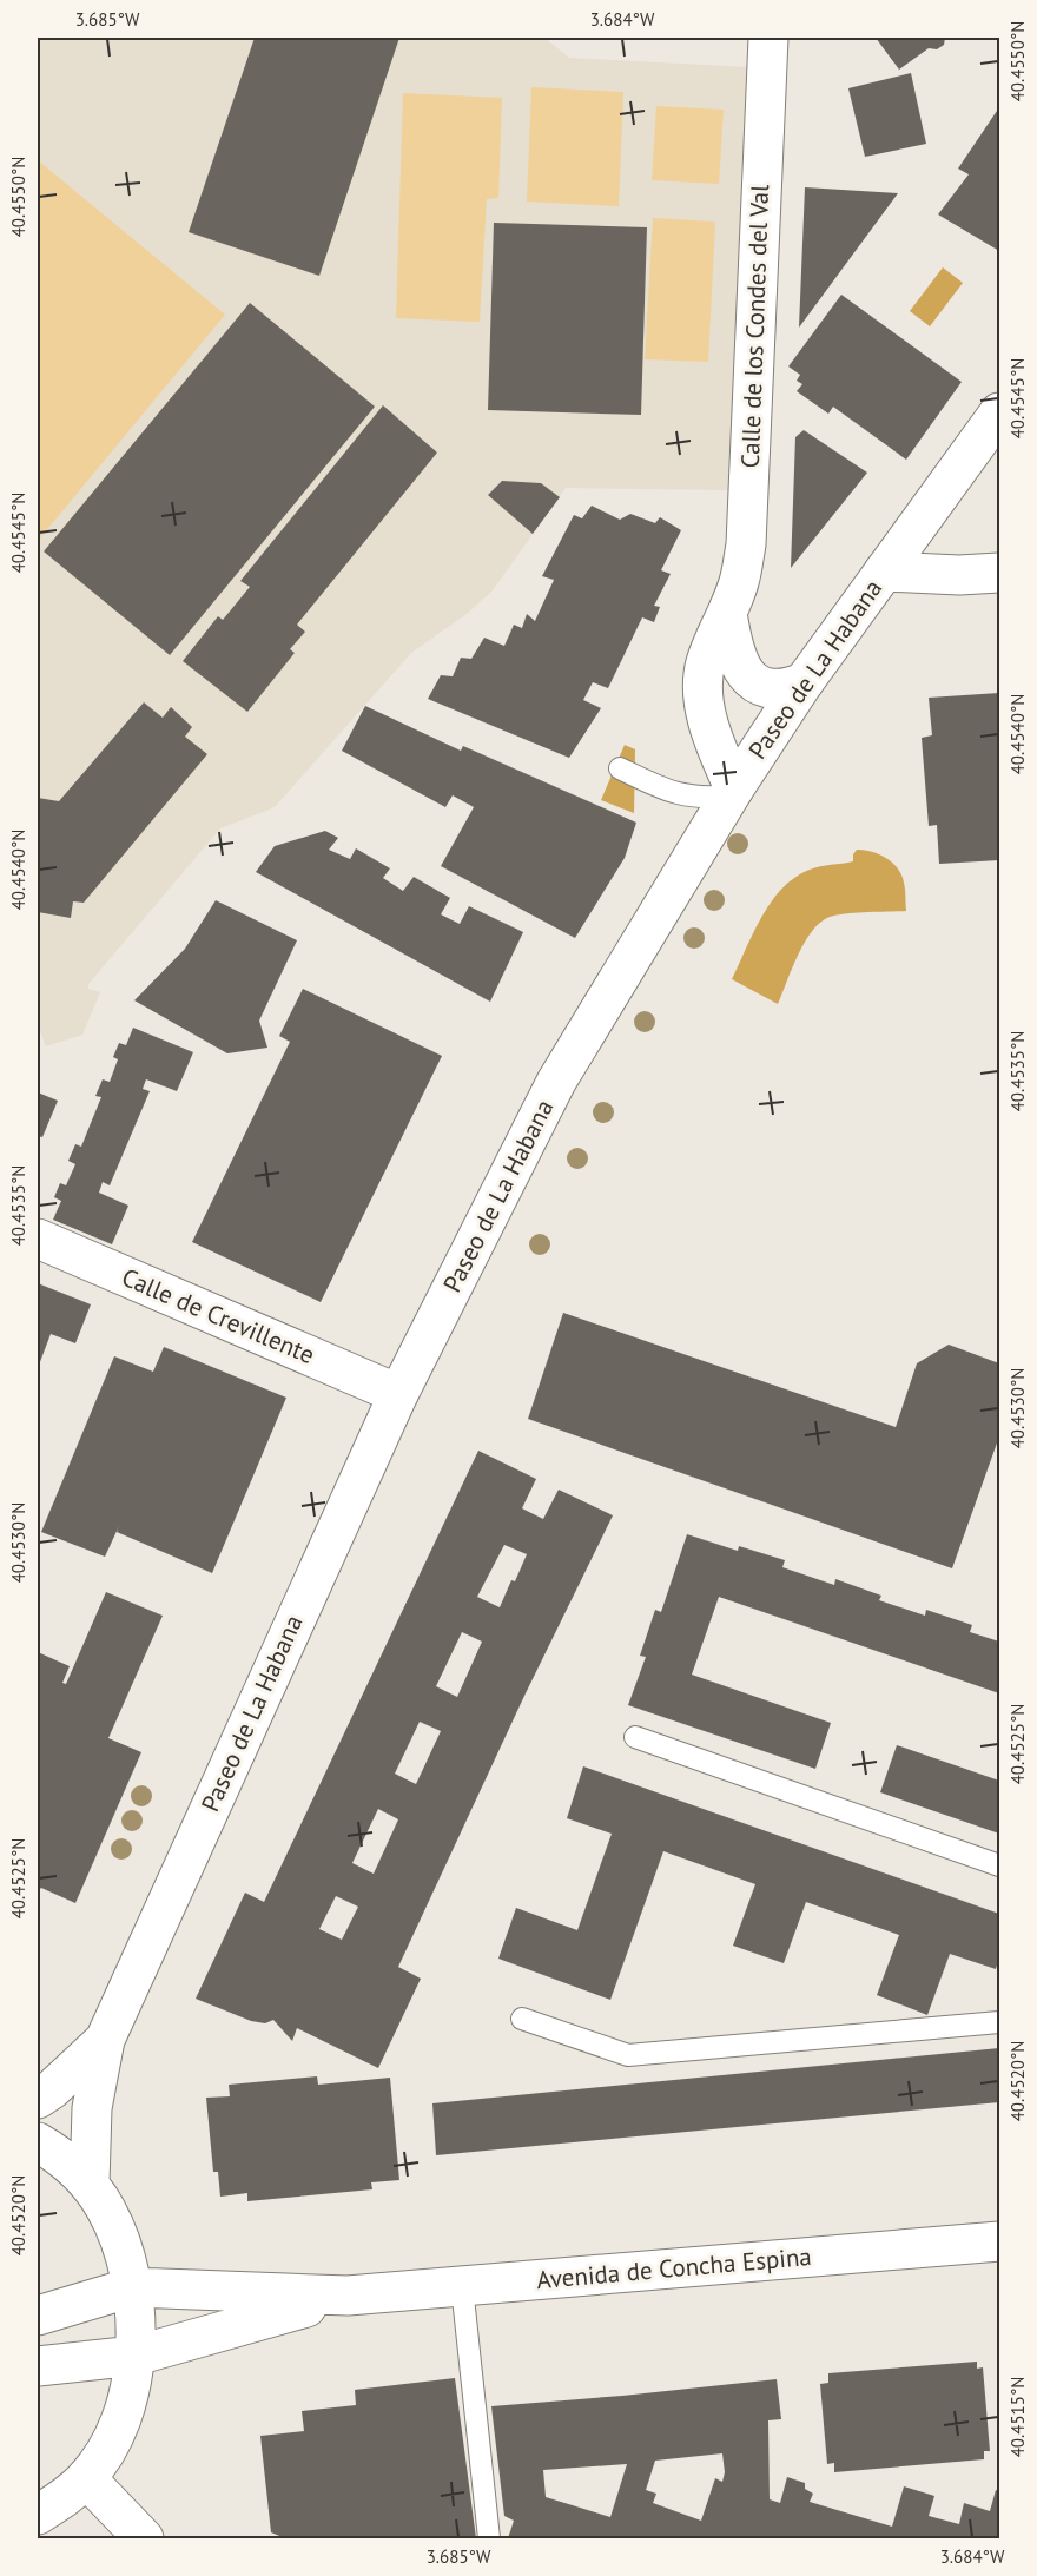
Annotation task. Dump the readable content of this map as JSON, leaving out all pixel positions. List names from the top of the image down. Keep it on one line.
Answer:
{"streets":{"street":["Calle de los Condes del Val","Paseo de La Habana","Calle de Crevillente","Avenida de Concha Espina"]},"crossings":[["Calle de los Condes del Val","Paseo de La Habana"],["Paseo de La Habana","Calle de Crevillente"]],"coordinates":["3.685°W","3.684°W","40.4550°N","40.4545°N","40.4540°N","40.4535°N","40.4530°N","40.4525°N","40.4520°N","40.4515°N"]}
